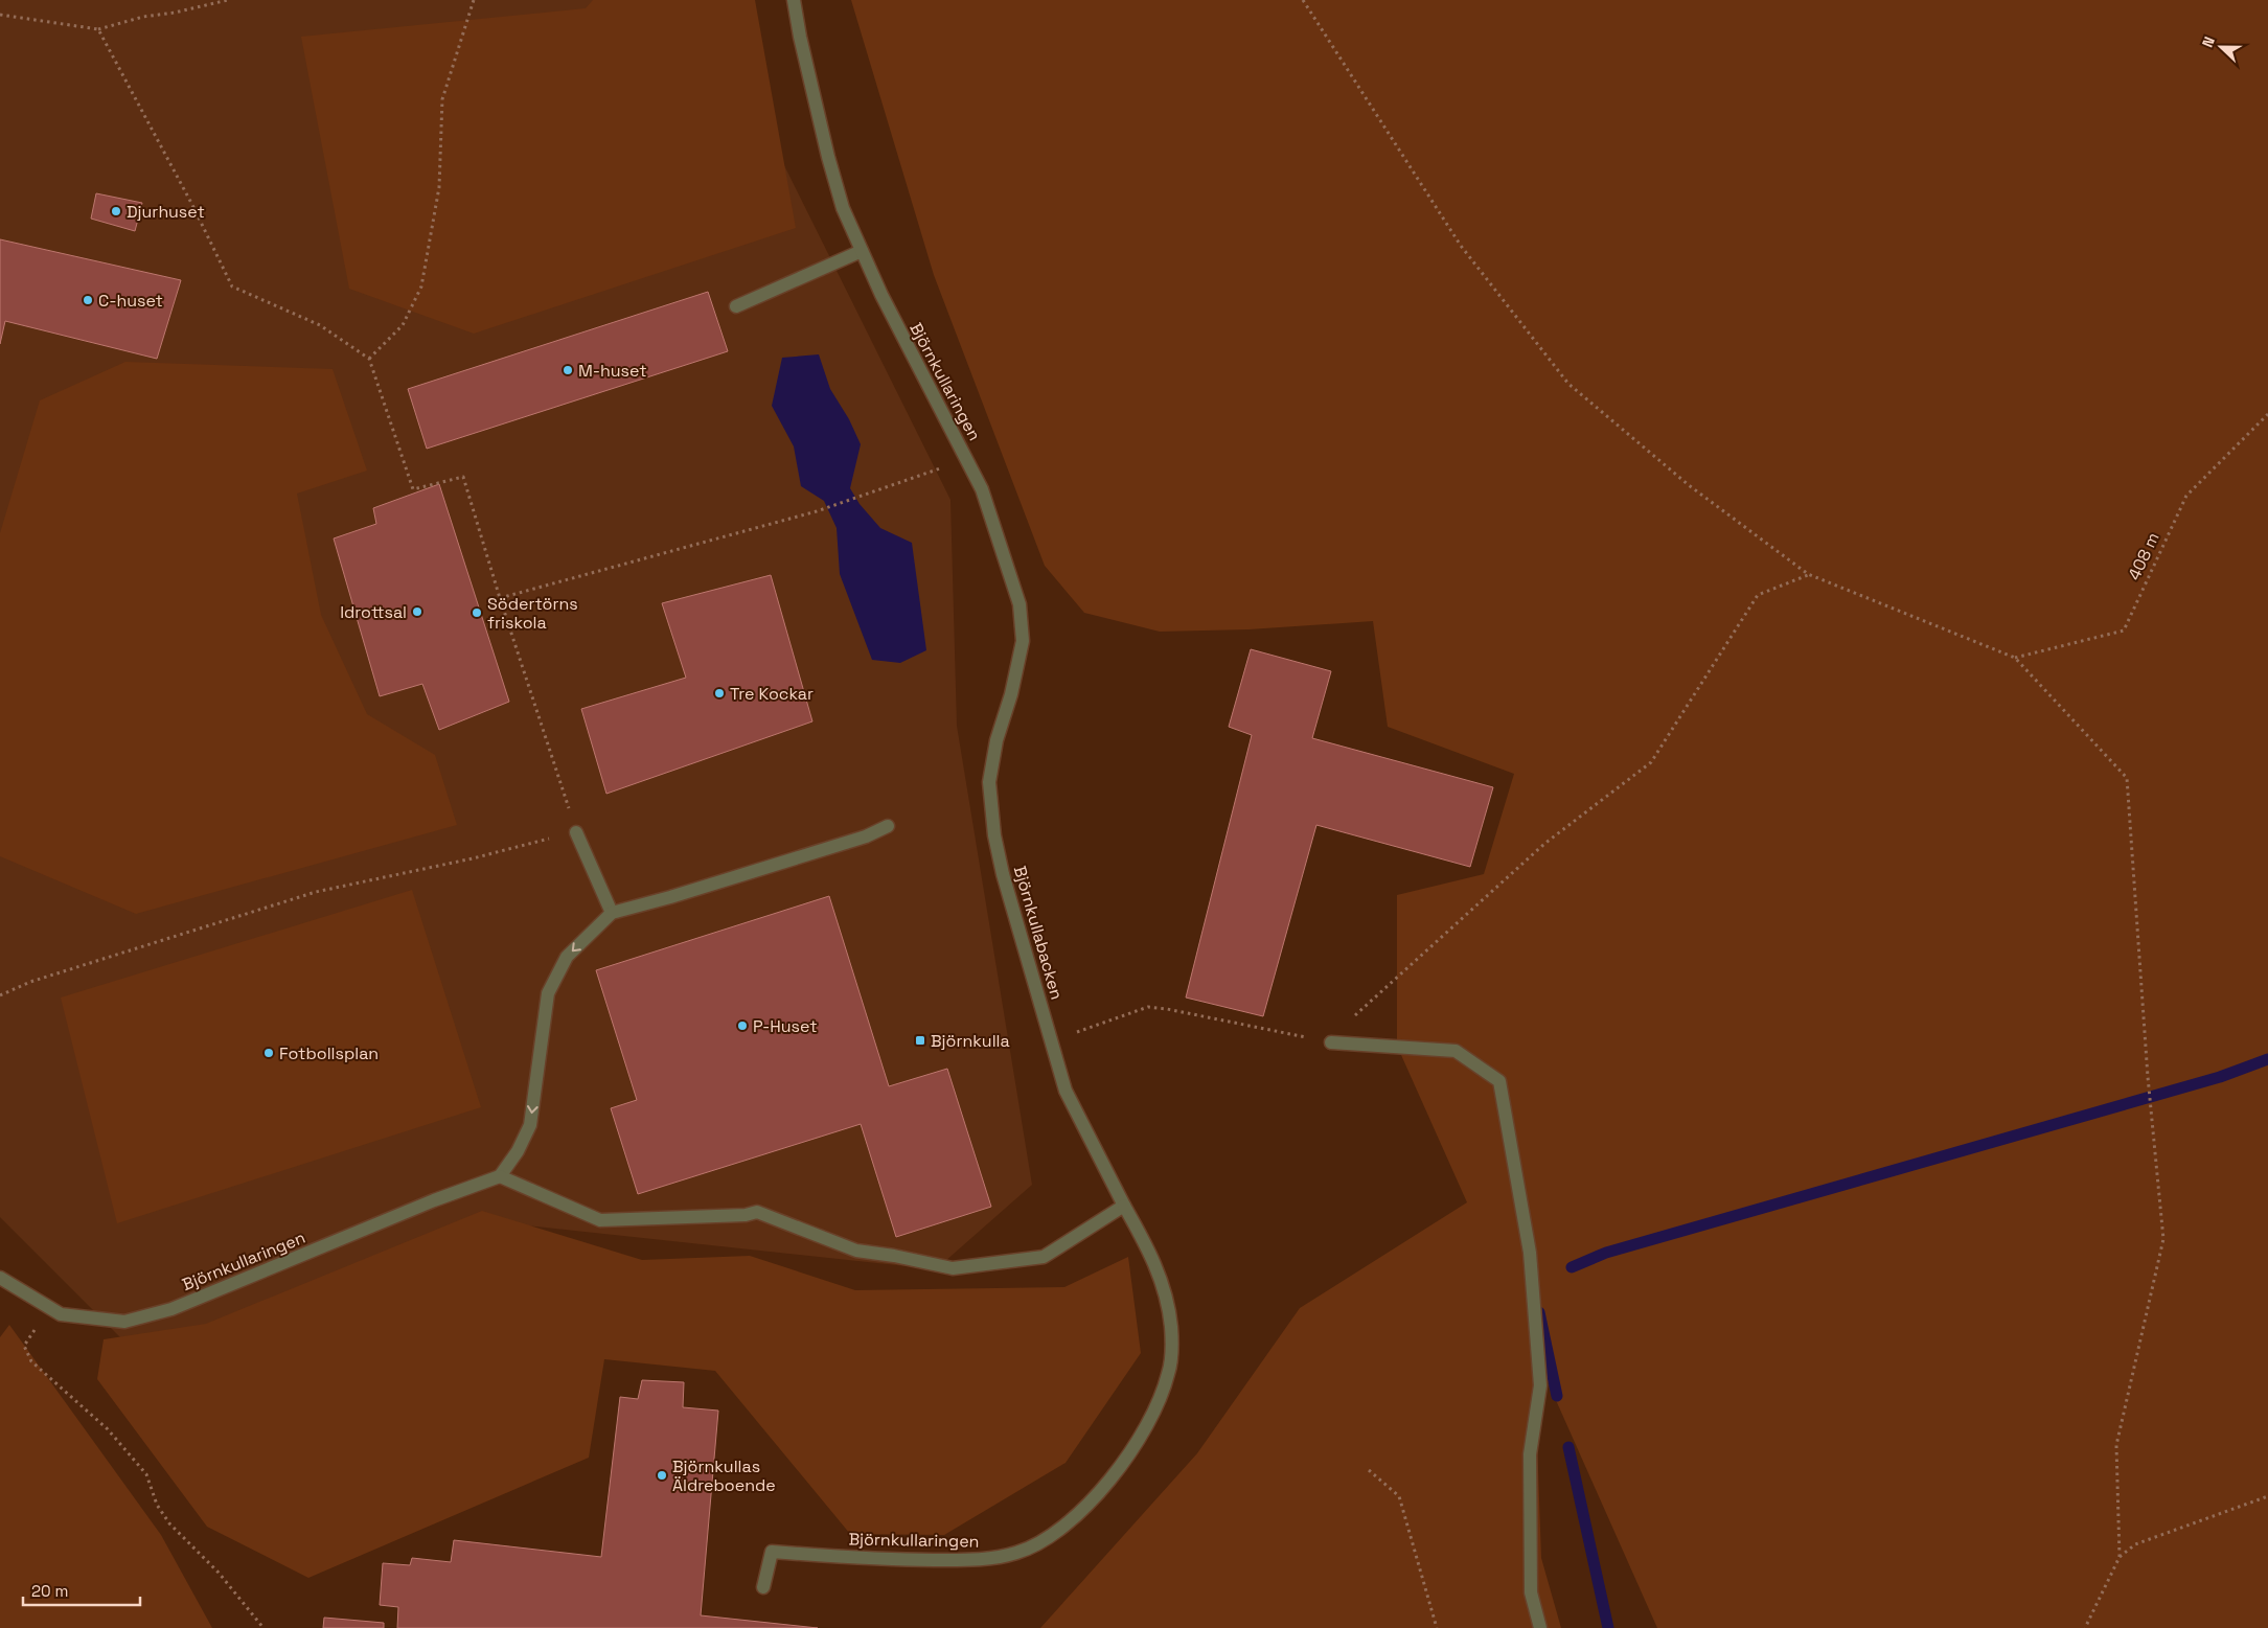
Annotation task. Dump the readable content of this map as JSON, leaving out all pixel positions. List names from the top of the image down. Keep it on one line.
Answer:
{"streets":{"street":["Björnkullaringen","Björnkullabacken"],"path":["408 m"]},"crossings":[["Björnkullaringen","Björnkullabacken"]],"places":{"other":["Djurhuset","C-huset","M-huset","Idrottsal","Södertörns friskola","Tre Kockar","P-Huset","Fotbollsplan","Björnkullas Äldreboende"],"transit":["Björnkulla"]},"scale_bar":"20 m","north":"left"}
